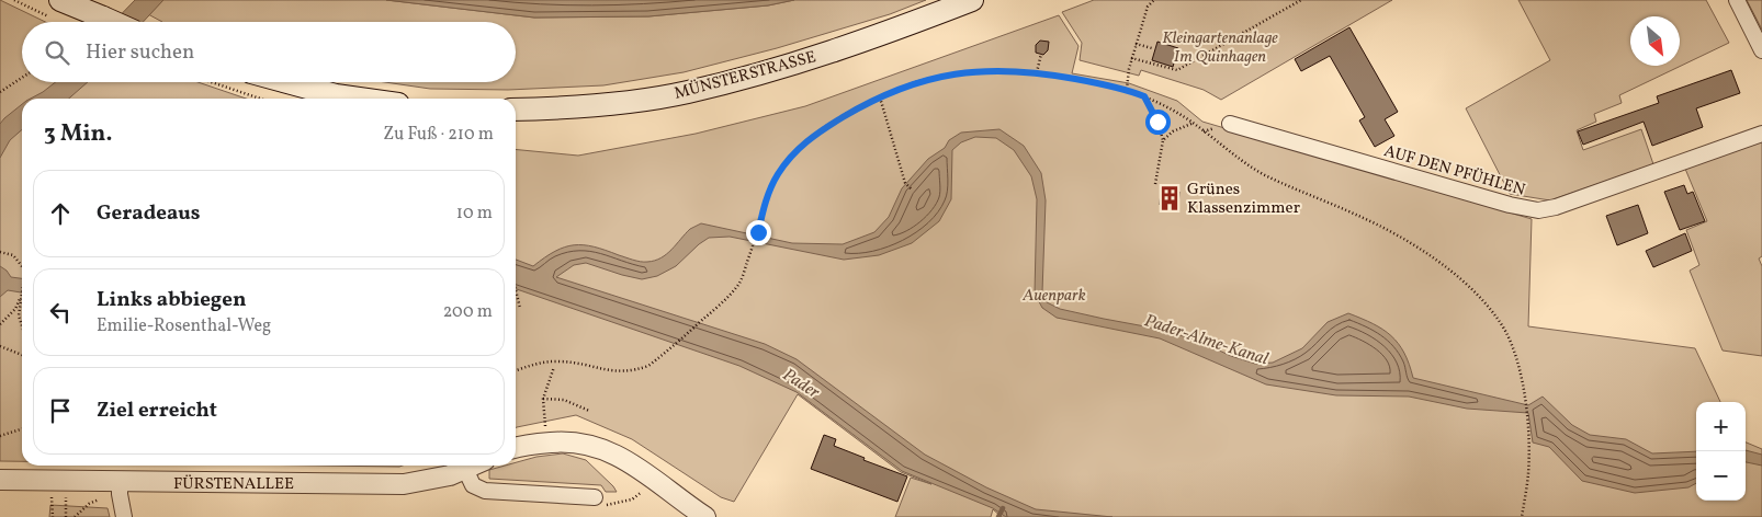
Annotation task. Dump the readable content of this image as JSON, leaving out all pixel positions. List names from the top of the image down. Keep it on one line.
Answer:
{"streets":{"main road":["MÜNSTERSTRASSE"],"street":["AUF DEN PFÜHLEN","FÜRSTENALLEE"]},"water":["Pader-Alme-Kanal","Pader"],"parks":["Kleingartenanlage Im Quinhagen","Auenpark"],"places":{"building":["Grünes Klassenzimmer"]},"north":"bottom right","page":{"search":"Hier suchen","heading":["3 Min.","Zu Fuß · 210 m"],"list":[["Geradeaus","10 m"],["Links abbiegen","Emilie-Rosenthal-Weg","200 m"],"Ziel erreicht"],"map_buttons":["+","−"]}}
